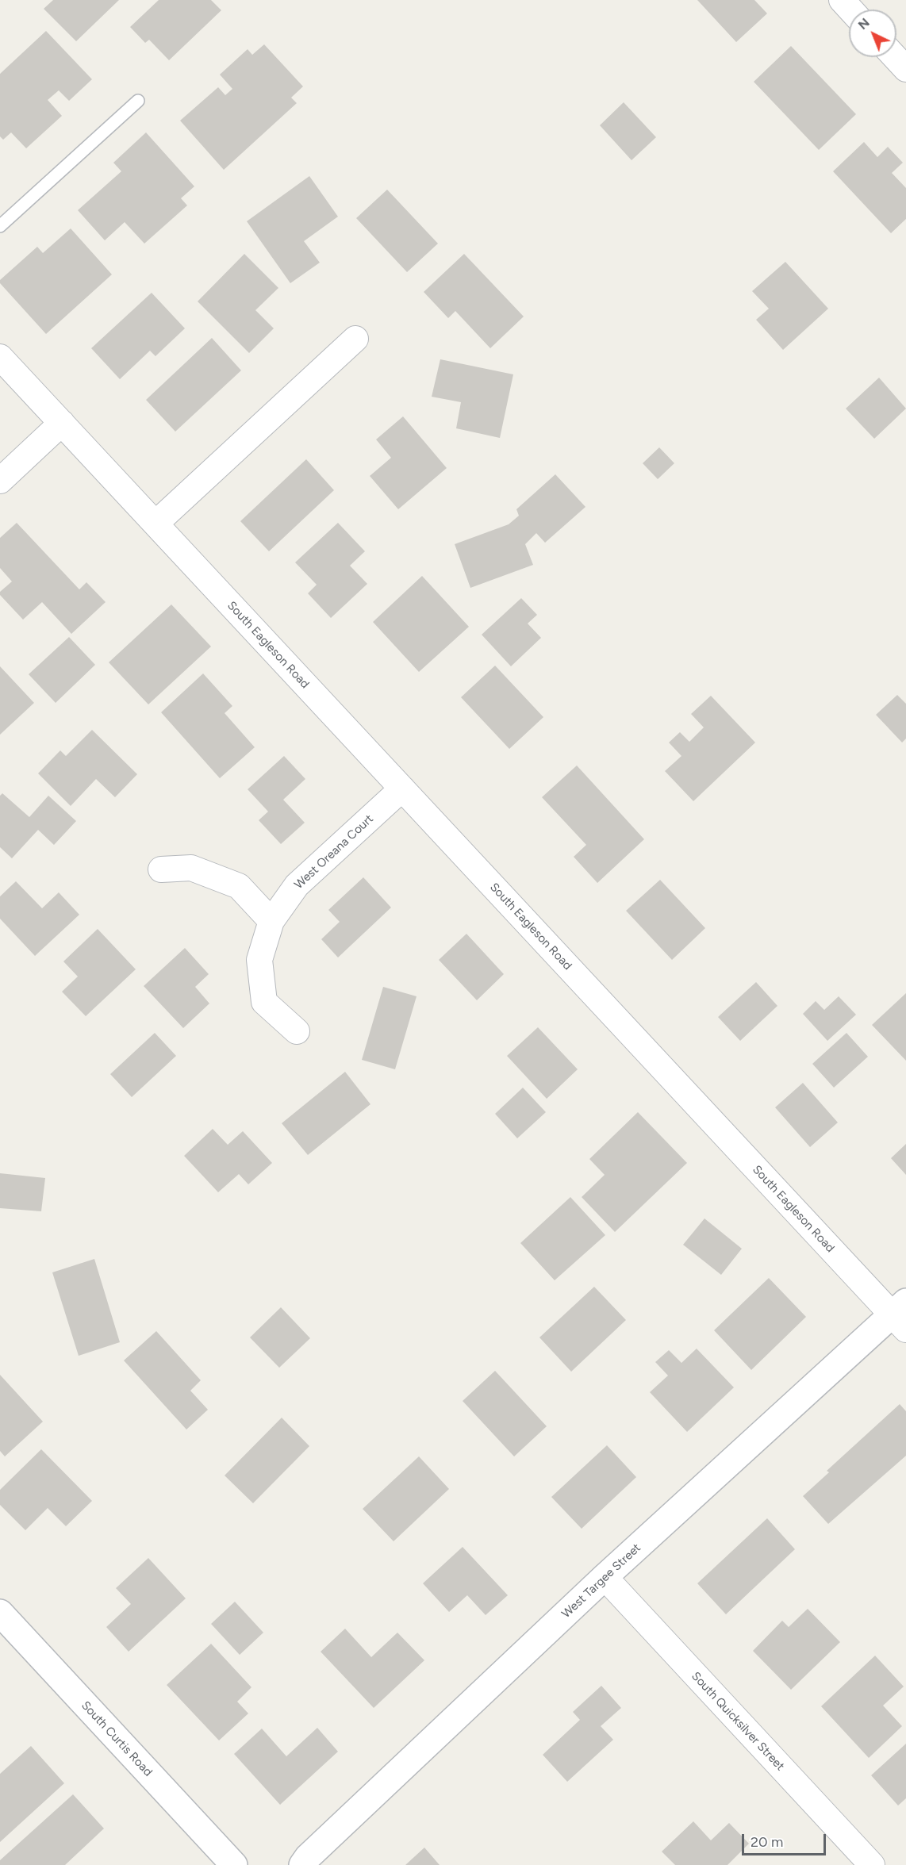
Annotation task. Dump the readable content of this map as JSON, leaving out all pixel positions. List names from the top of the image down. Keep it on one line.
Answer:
{"streets":{"street":["South Eagleson Road","West Oreana Court","West Targee Street","South Quicksilver Street","South Curtis Road"]},"crossings":[["South Eagleson Road","West Oreana Court"],["South Eagleson Road","West Targee Street"],["West Targee Street","South Quicksilver Street"]],"scale_bar":"20 m","north":"top left"}
